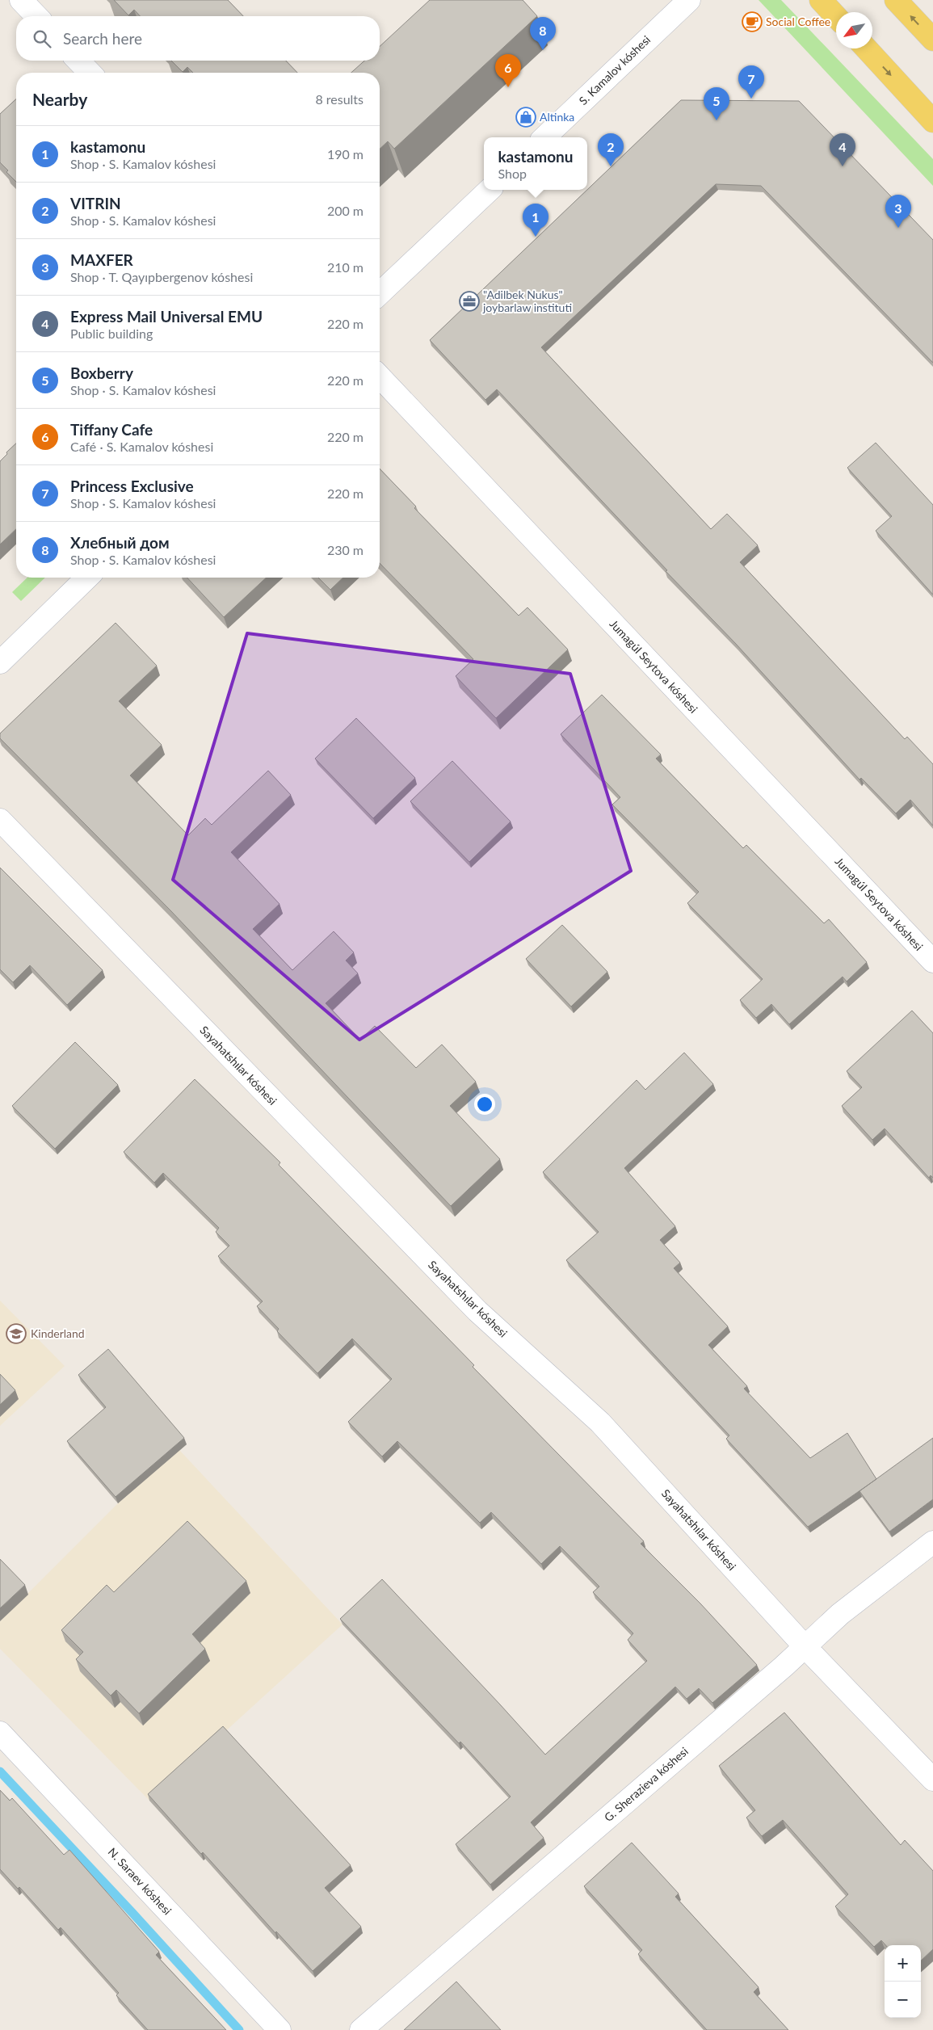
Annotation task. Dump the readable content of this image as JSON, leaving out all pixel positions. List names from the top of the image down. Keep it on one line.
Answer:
{"streets":{"street":["S. Kamalov kóshesi","Jumagúl Seytova kóshesi","Sayahatshılar kóshesi","G. Sherazieva kóshesi","N. Saraev kóshesi"]},"crossings":[["Sayahatshılar kóshesi","G. Sherazieva kóshesi"]],"places":{"cafe":["Social Coffee"],"shop":["Altinka"],"office":["\"Adilbek Nukus\" joybarlaw instituti"],"school or university":["Kinderland"]},"north":"bottom left","page":{"search":"Search here","pins":["8","6","7","5","2","4","3","1"],"heading":["Nearby","8 results"],"list":[{"mark":"1","name":"kastamonu","note":"Shop · S. Kamalov kóshesi","value":"190 m"},{"mark":"2","name":"VITRIN","note":"Shop · S. Kamalov kóshesi","value":"200 m"},{"mark":"3","name":"MAXFER","note":"Shop · T. Qayıpbergenov kóshesi","value":"210 m"},{"mark":"4","name":"Express Mail Universal EMU","note":"Public building","value":"220 m"},{"mark":"5","name":"Boxberry","note":"Shop · S. Kamalov kóshesi","value":"220 m"},{"mark":"6","name":"Tiffany Cafe","note":"Café · S. Kamalov kóshesi","value":"220 m"},{"mark":"7","name":"Princess Exclusive","note":"Shop · S. Kamalov kóshesi","value":"220 m"},{"mark":"8","name":"Хлебный дом","note":"Shop · S. Kamalov kóshesi","value":"230 m"}],"popup":["kastamonu","Shop"],"map_buttons":["+","−"]}}
